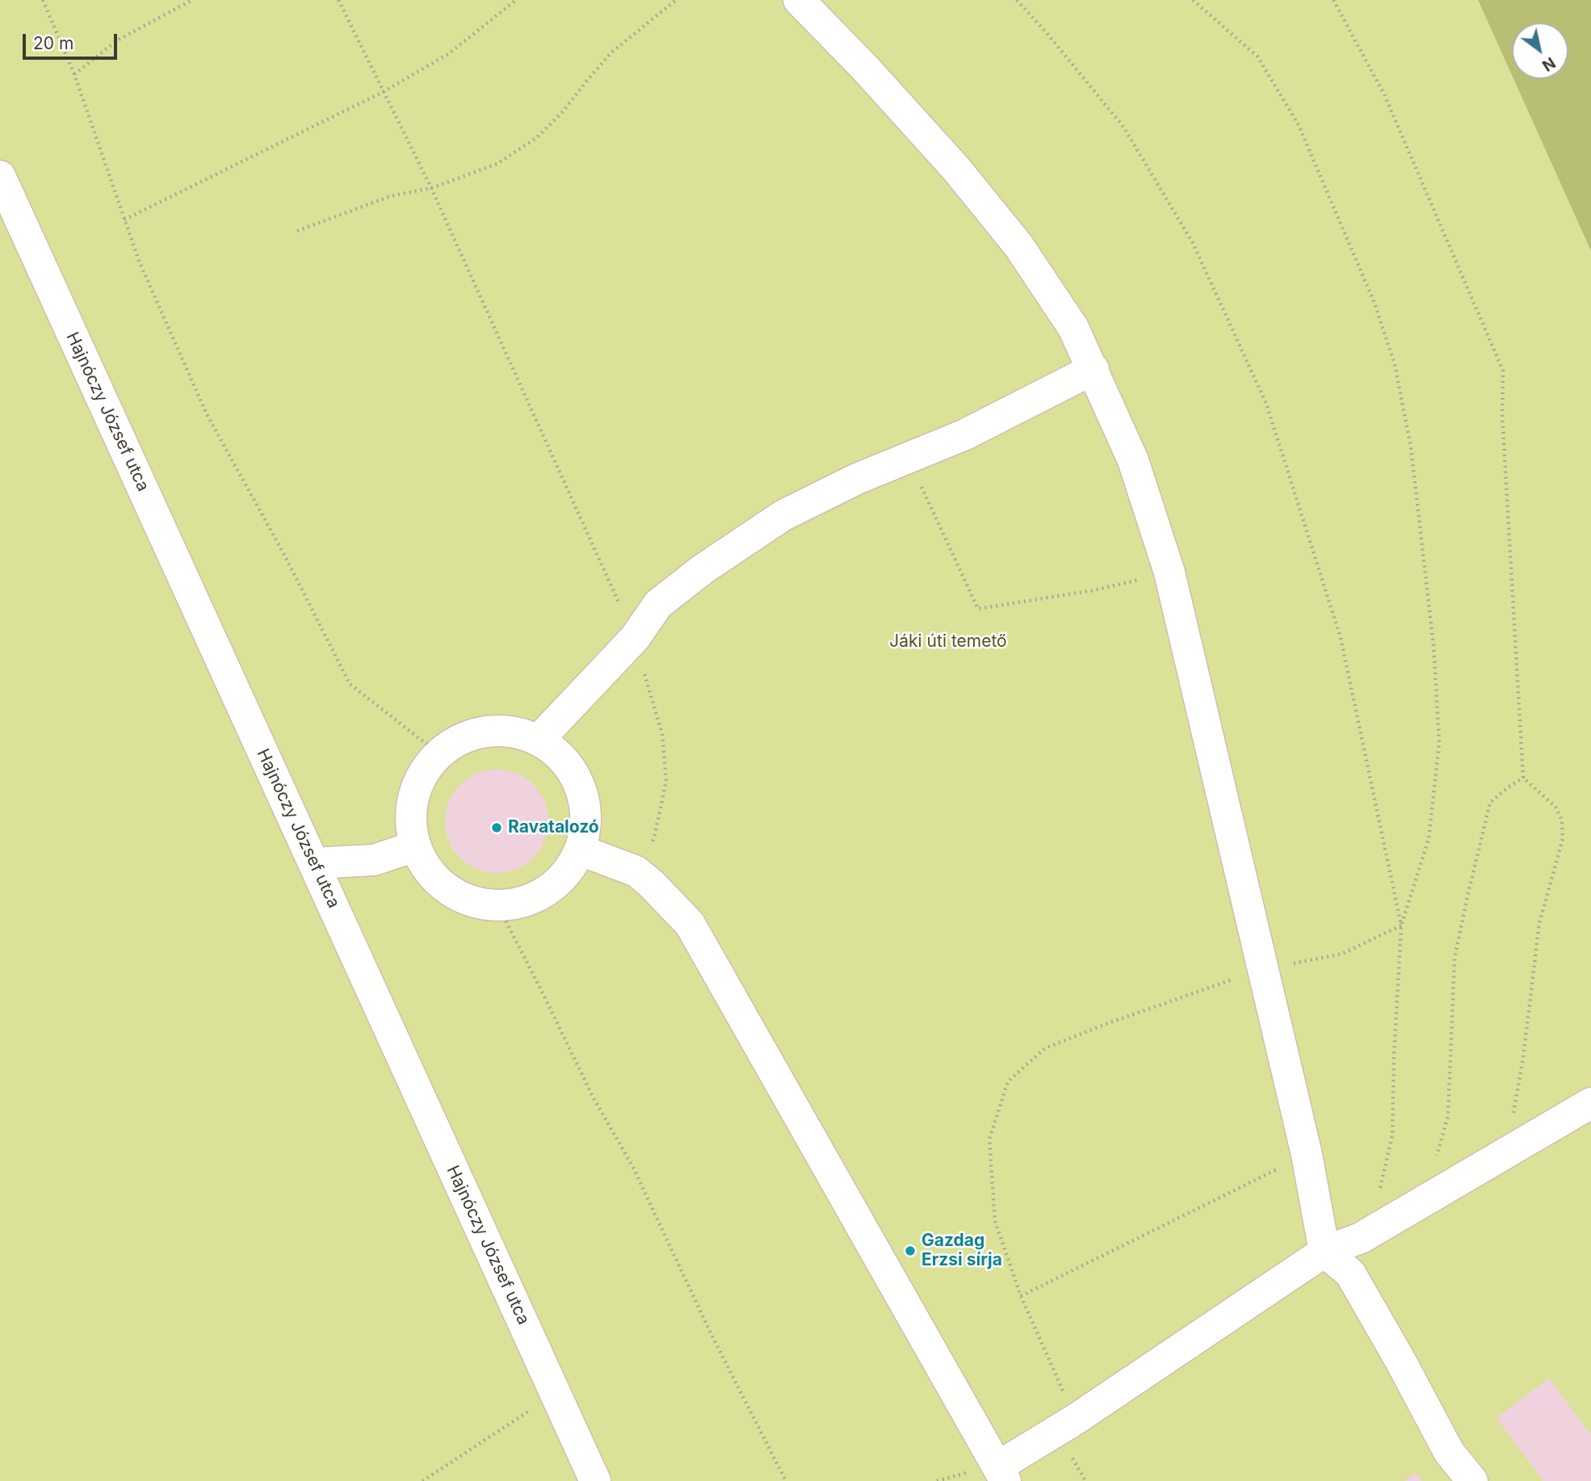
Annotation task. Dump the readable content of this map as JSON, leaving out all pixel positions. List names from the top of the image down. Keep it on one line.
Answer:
{"streets":{"street":["Hajnóczy József utca"]},"parks":["Jáki úti temető"],"places":["Ravatalozó","Gazdag Erzsi sírja"],"scale_bar":"20 m","north":"bottom right"}
